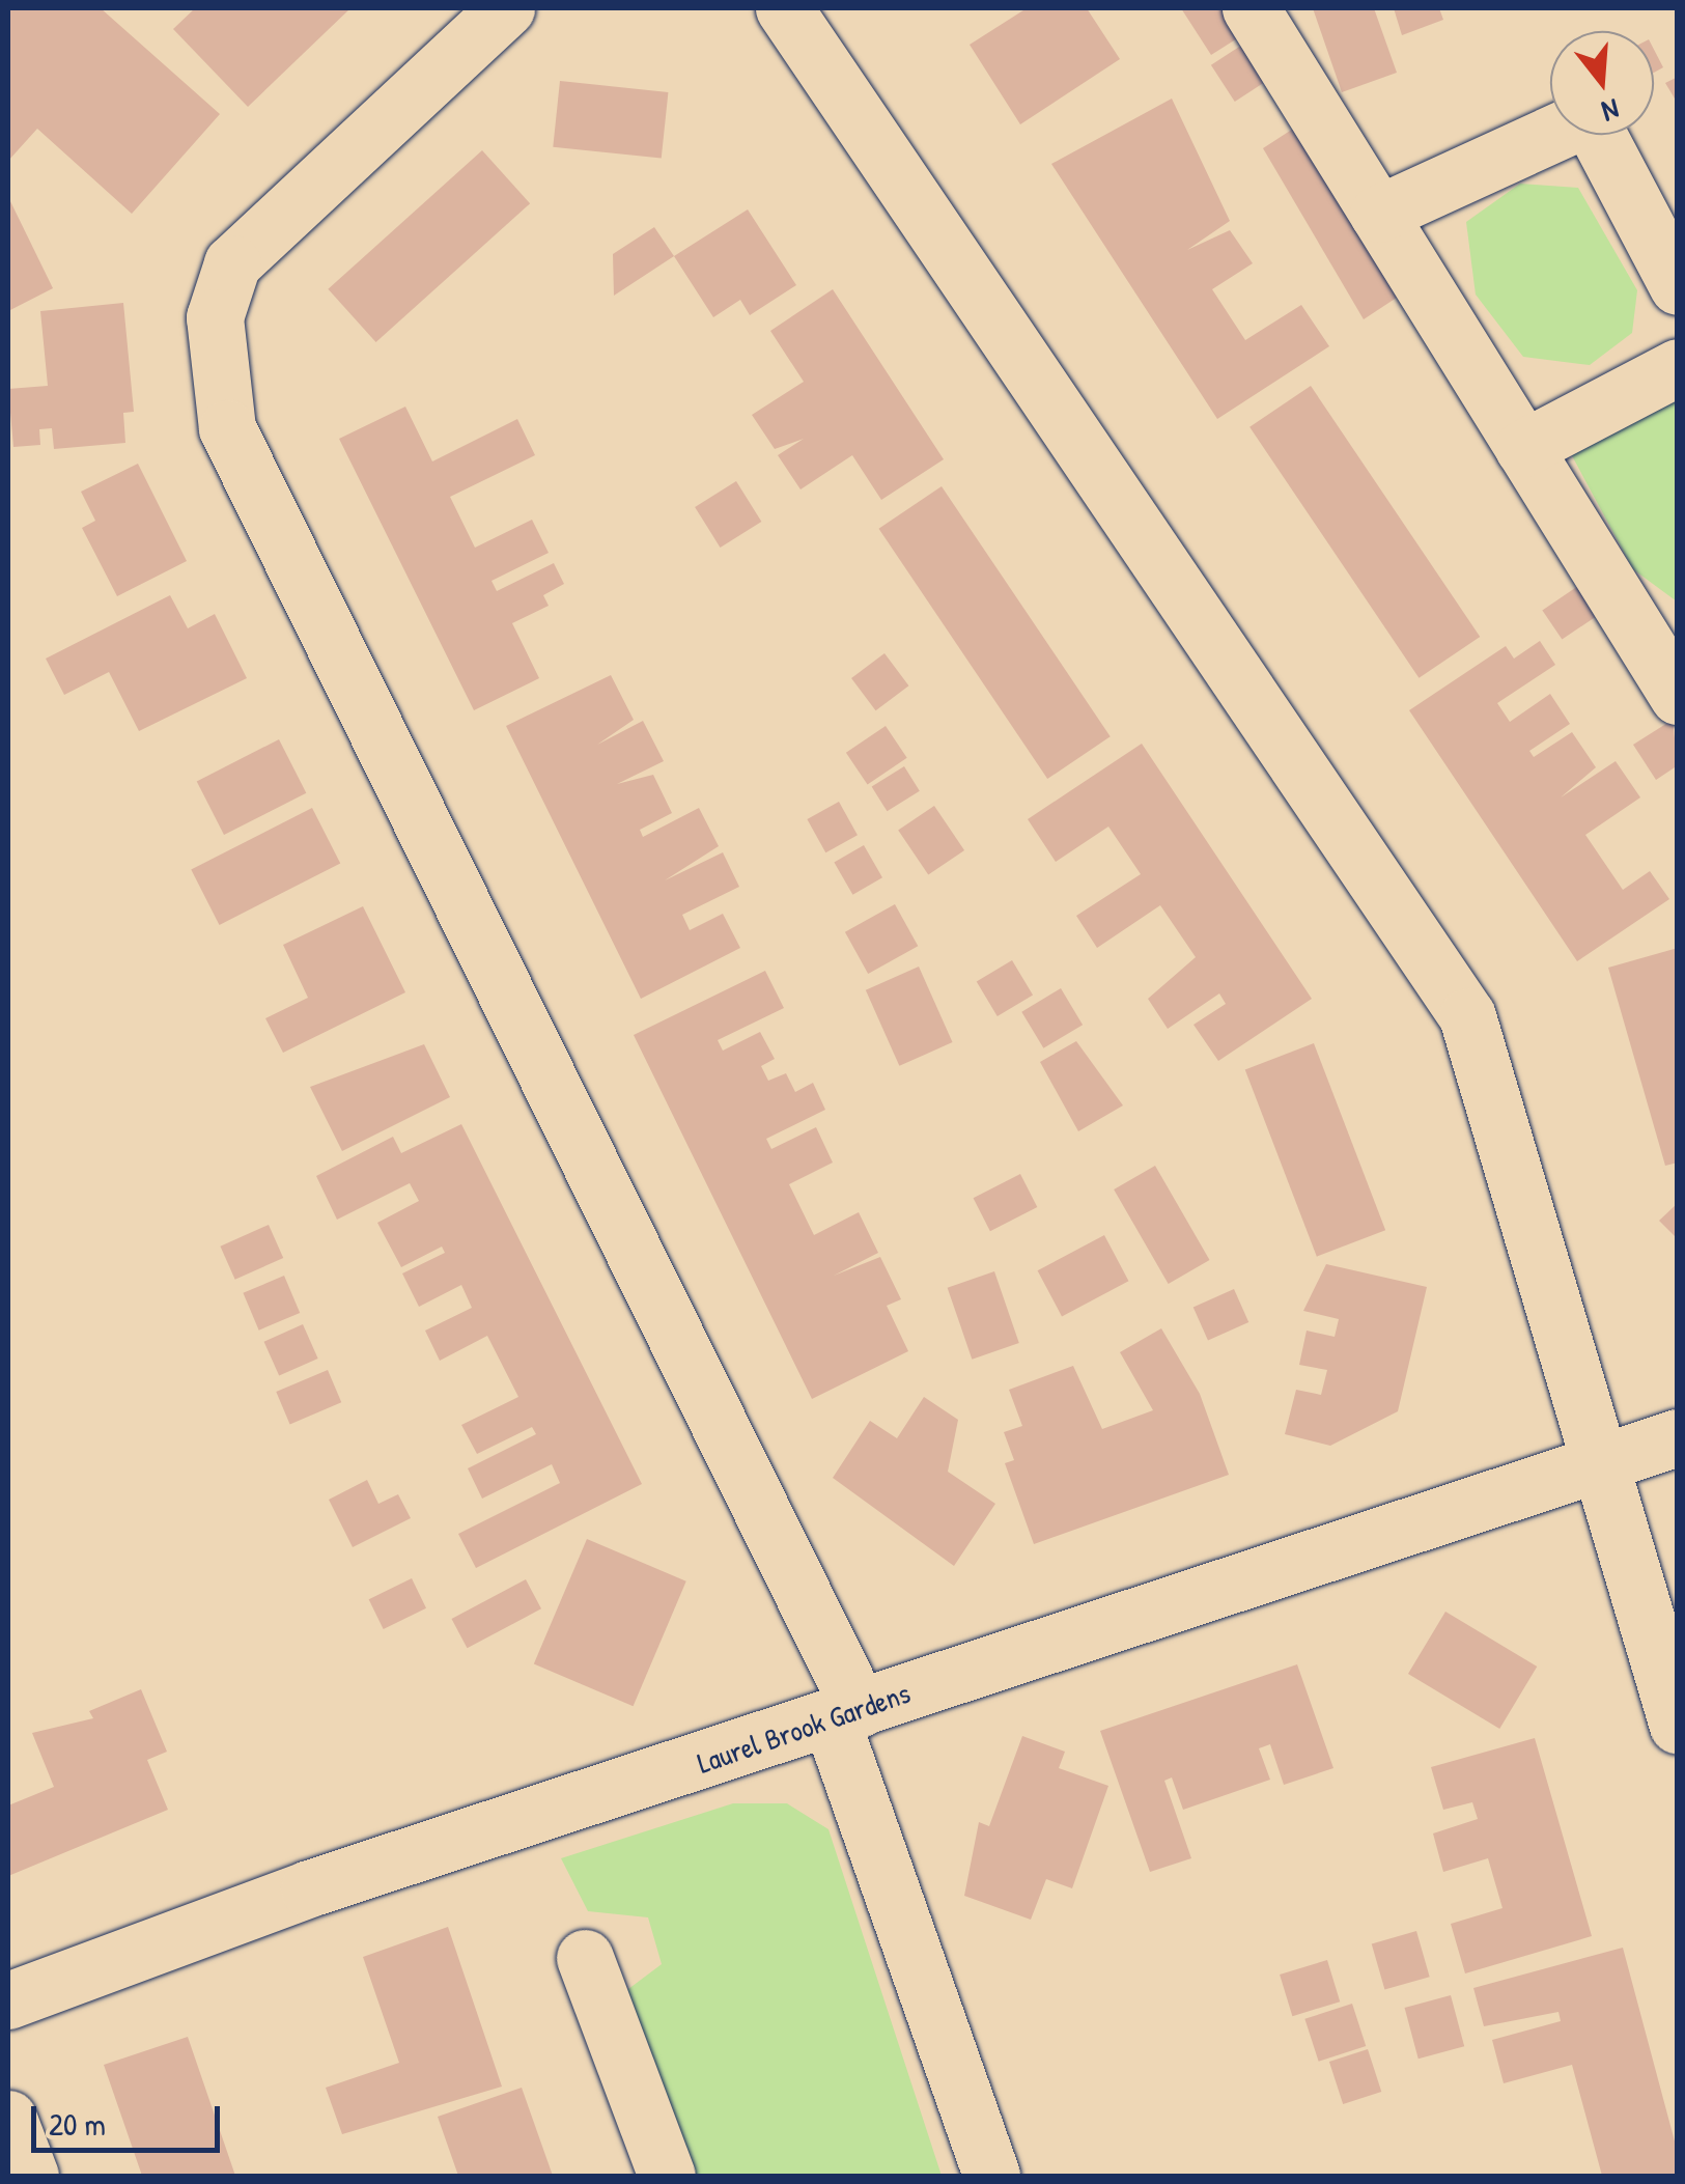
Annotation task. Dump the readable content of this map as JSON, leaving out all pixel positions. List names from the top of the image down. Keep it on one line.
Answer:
{"streets":{"street":["Laurel Brook Gardens"]},"scale_bar":"20 m","north":"bottom"}
